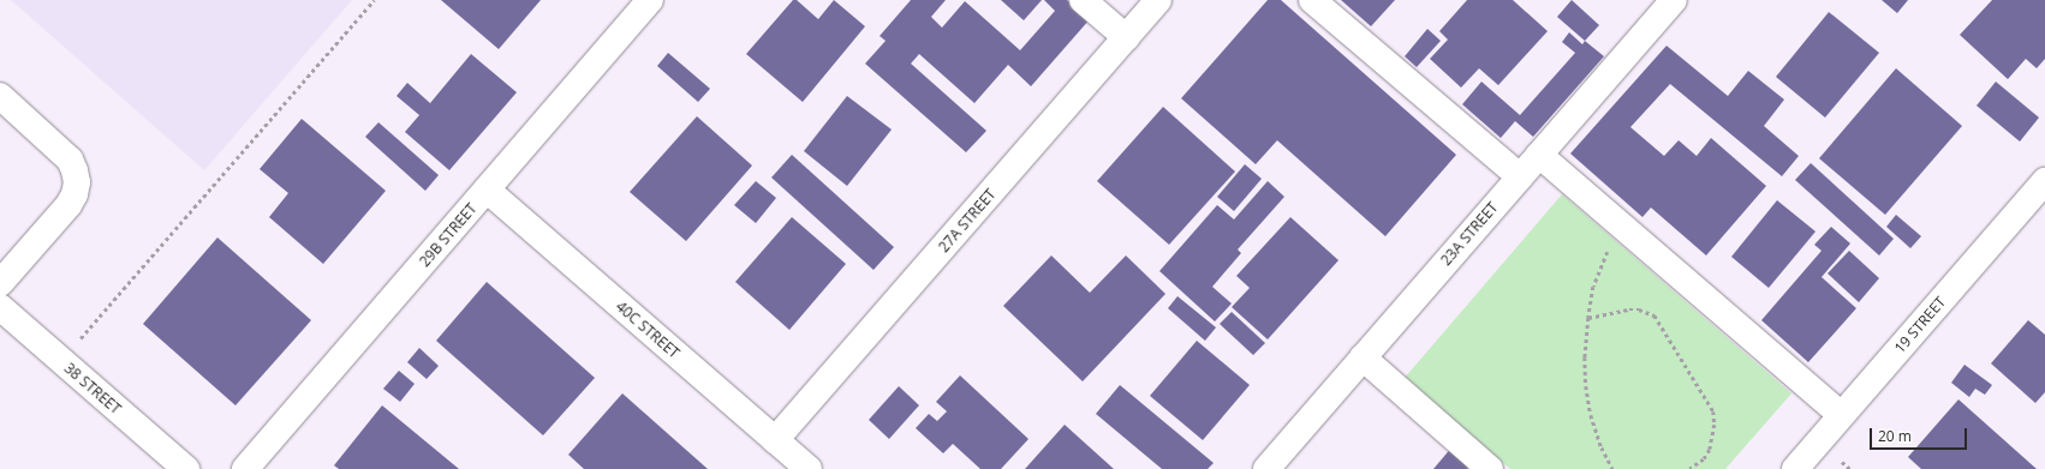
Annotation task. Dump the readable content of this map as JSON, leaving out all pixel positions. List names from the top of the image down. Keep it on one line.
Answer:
{"streets":{"street":["27A STREET","23A STREET","29B STREET","19 STREET","40C STREET","38 STREET"]},"crossings":[["27A STREET","40C STREET"],["29B STREET","40C STREET"]],"scale_bar":"20 m"}
